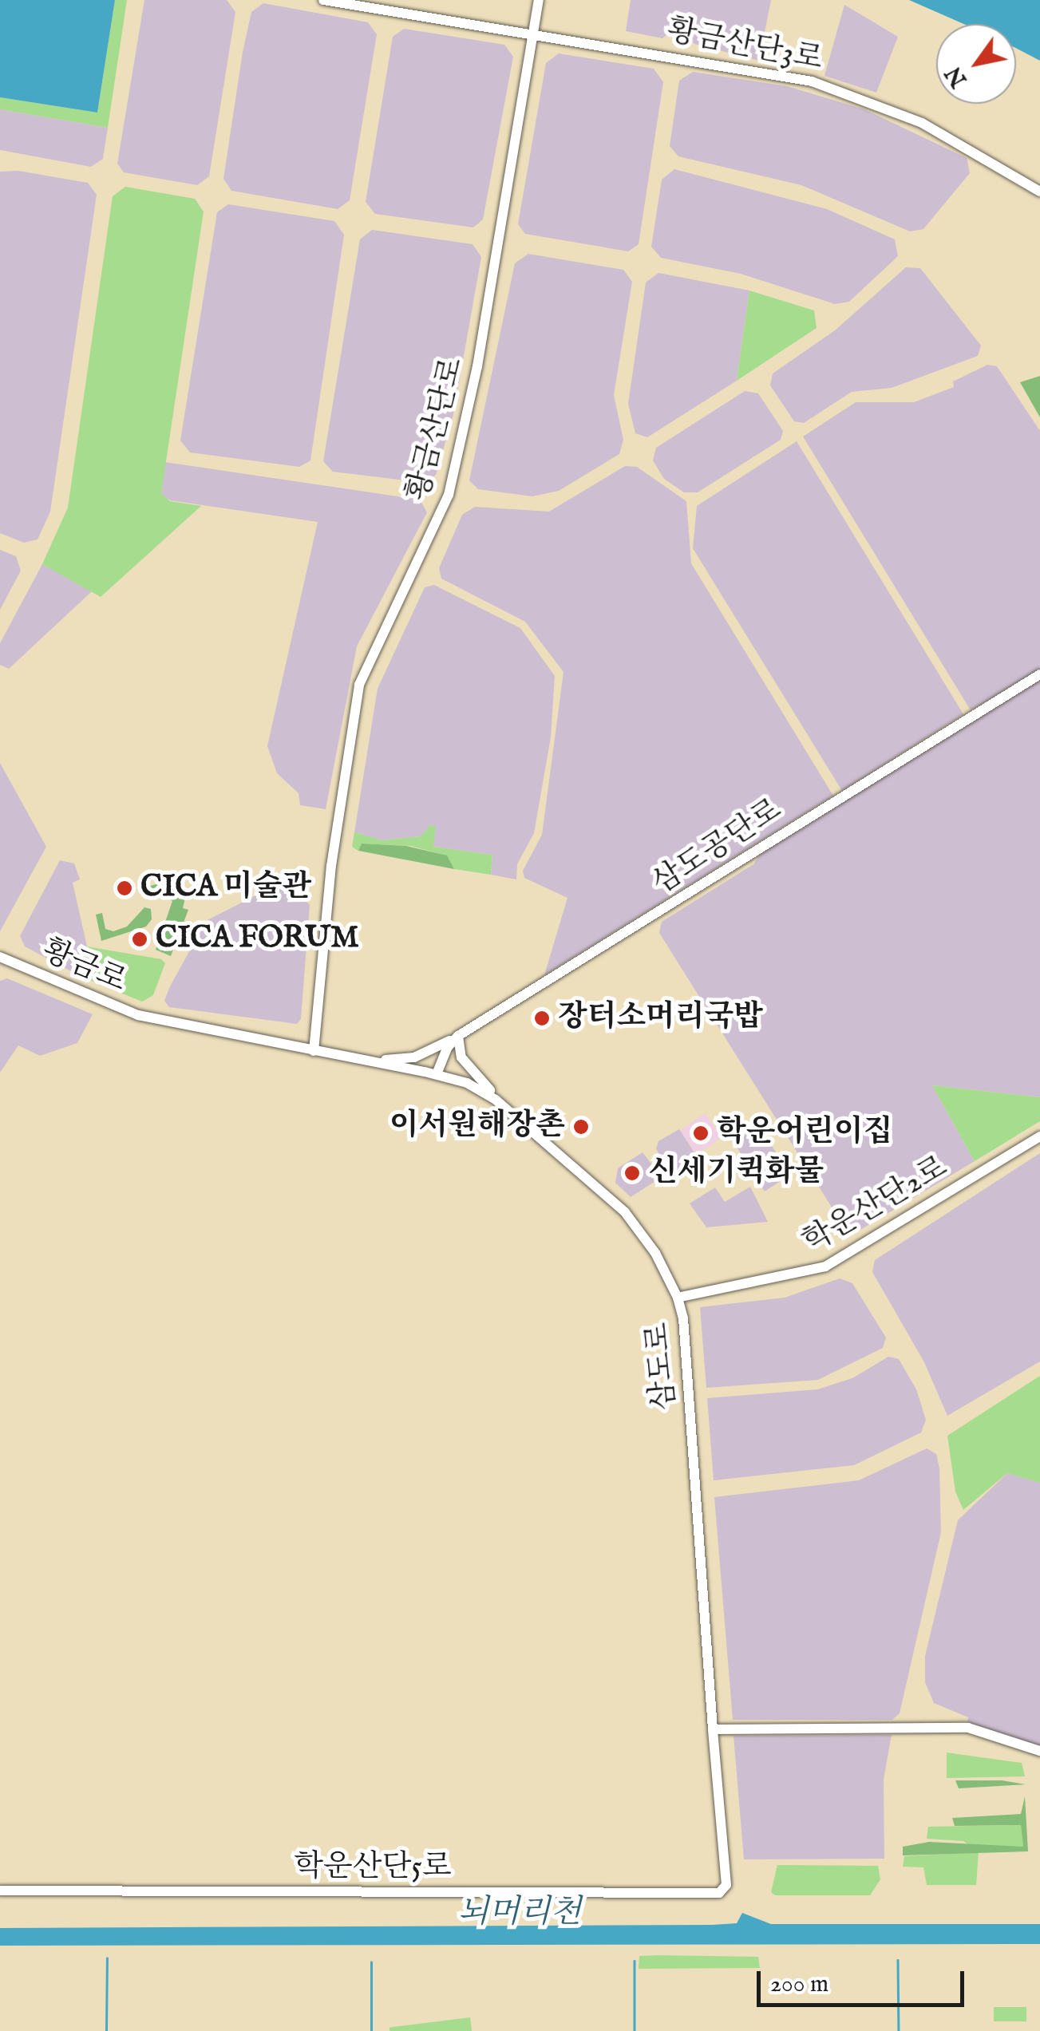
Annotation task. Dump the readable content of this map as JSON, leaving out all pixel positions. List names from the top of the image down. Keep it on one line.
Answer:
{"streets":{"street":["황금산단3로","황금산단로","삼도공단로","황금로","학운산단2로","삼도로","학운산단5로"]},"crossings":[["황금산단3로","황금산단로"],["황금산단로","삼도로"],["삼도공단로","삼도로"],["황금로","삼도로"],["학운산단2로","삼도로"],["삼도로","학운산단5로"]],"water":["뇌머리천"],"places":["CICA 미술관","CICA FORUM","장터소머리국밥","이서원해장촌","학운어린이집","신세기퀵화물"],"scale_bar":"200 m","north":"bottom left"}
